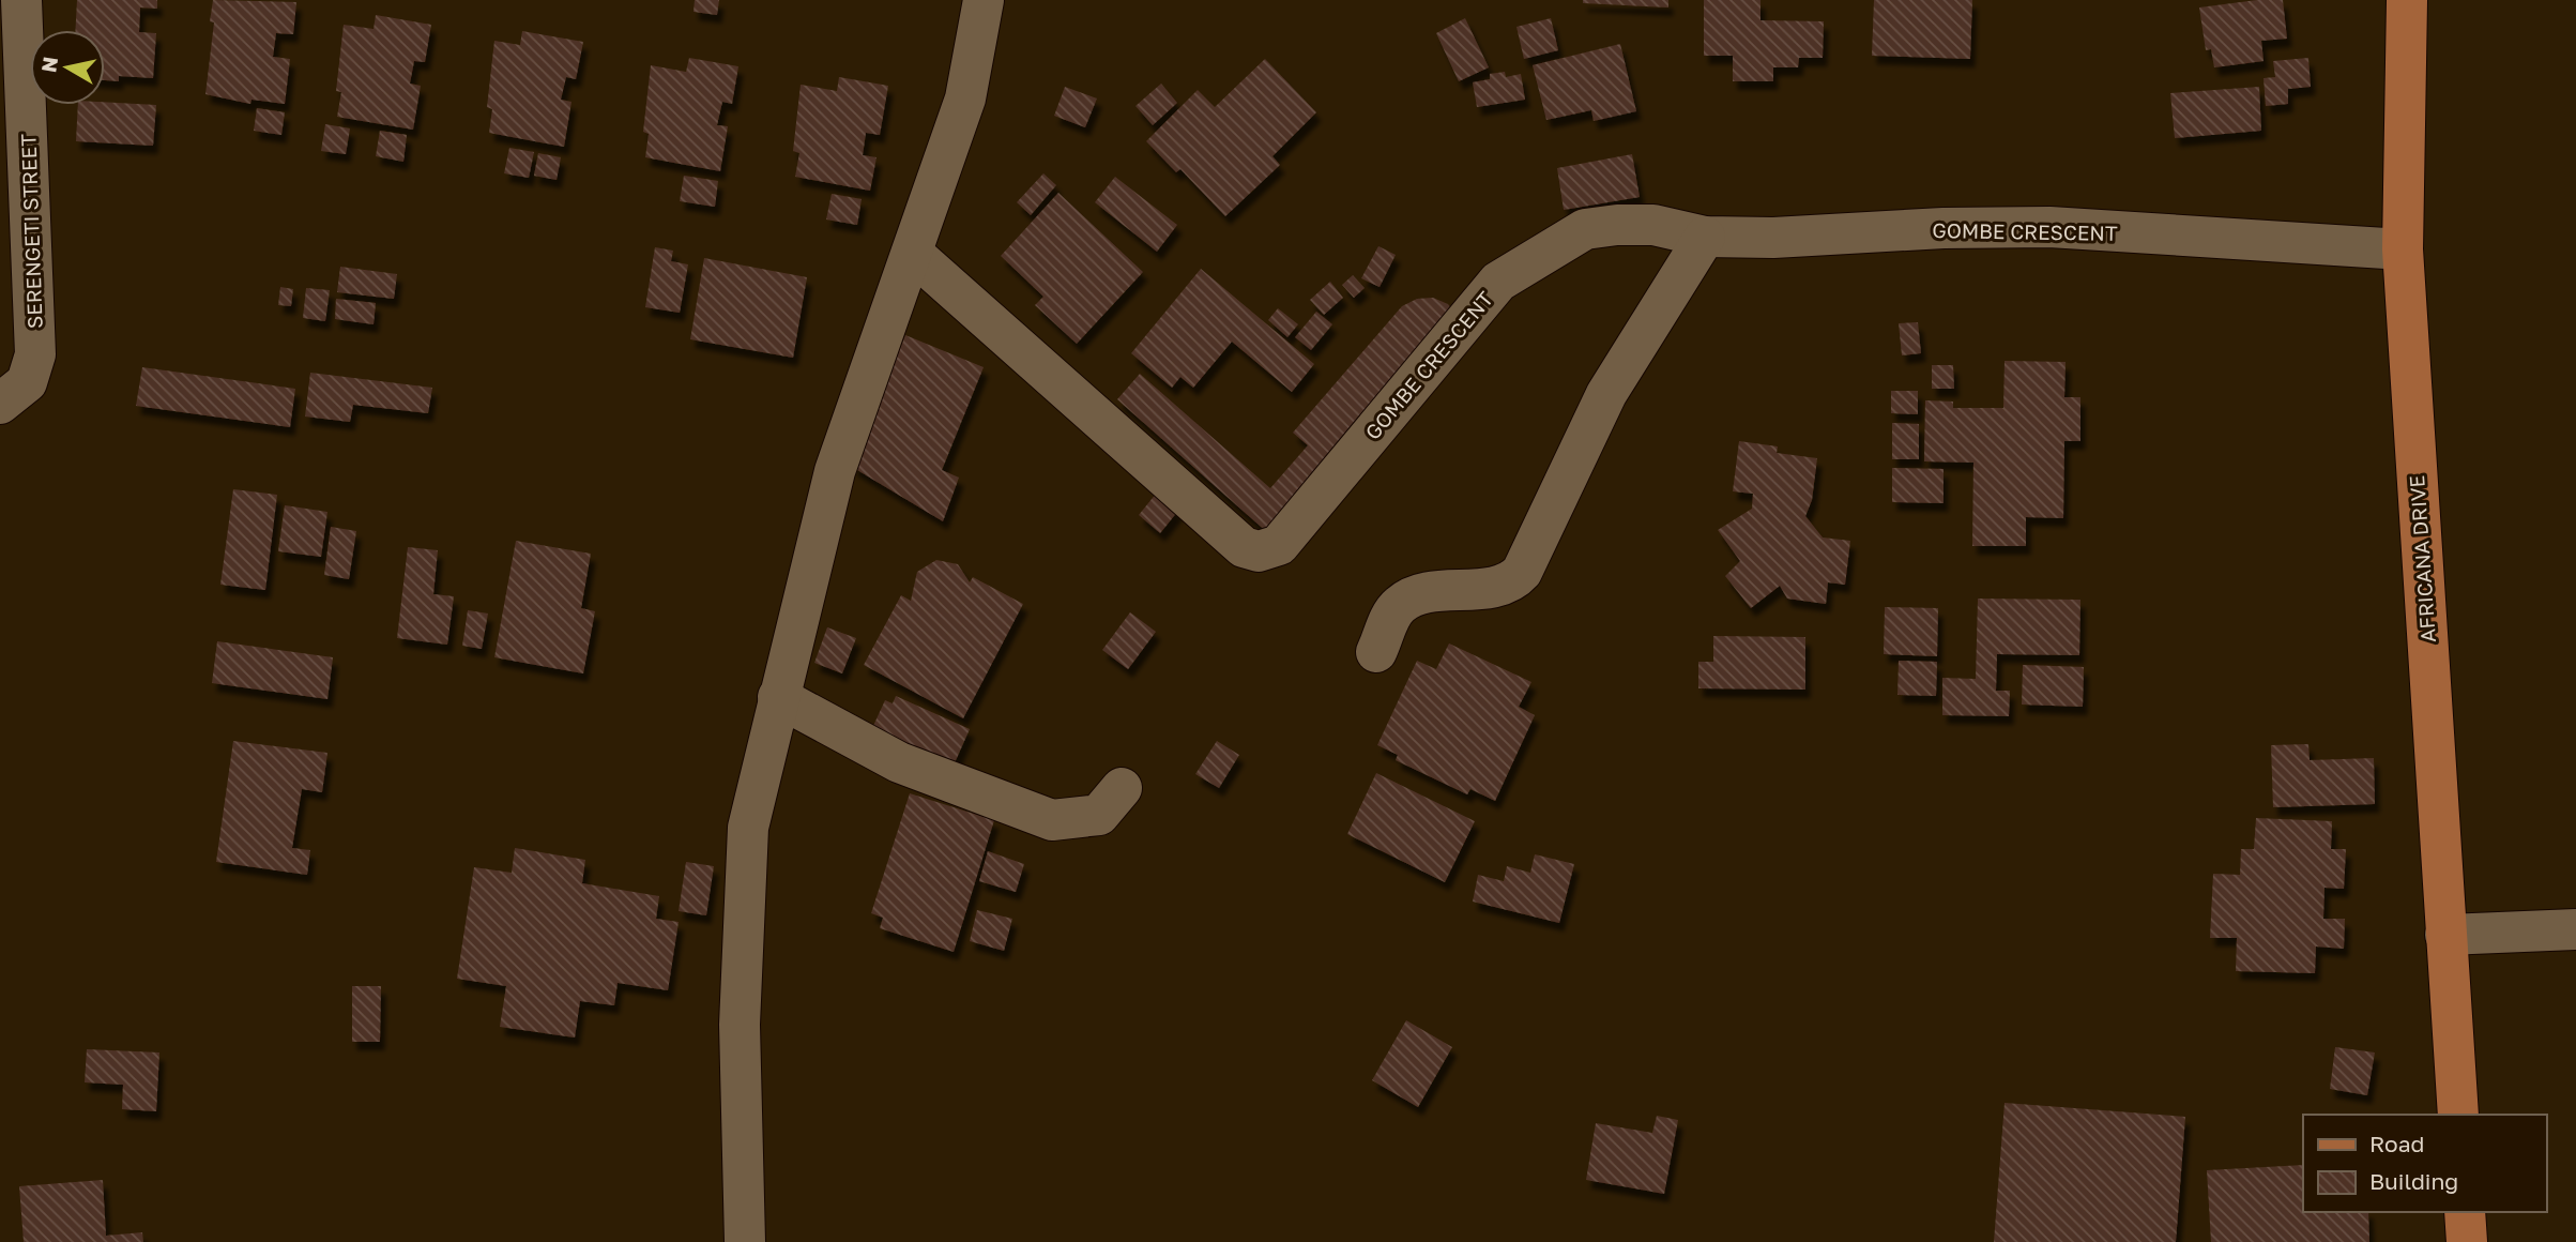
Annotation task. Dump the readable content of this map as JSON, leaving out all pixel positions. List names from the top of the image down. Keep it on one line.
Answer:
{"streets":{"main road":["AFRICANA DRIVE"],"street":["SERENGETI STREET","GOMBE CRESCENT"]},"crossings":[["GOMBE CRESCENT","AFRICANA DRIVE"]],"legend":["Road","Building"],"north":"left"}
